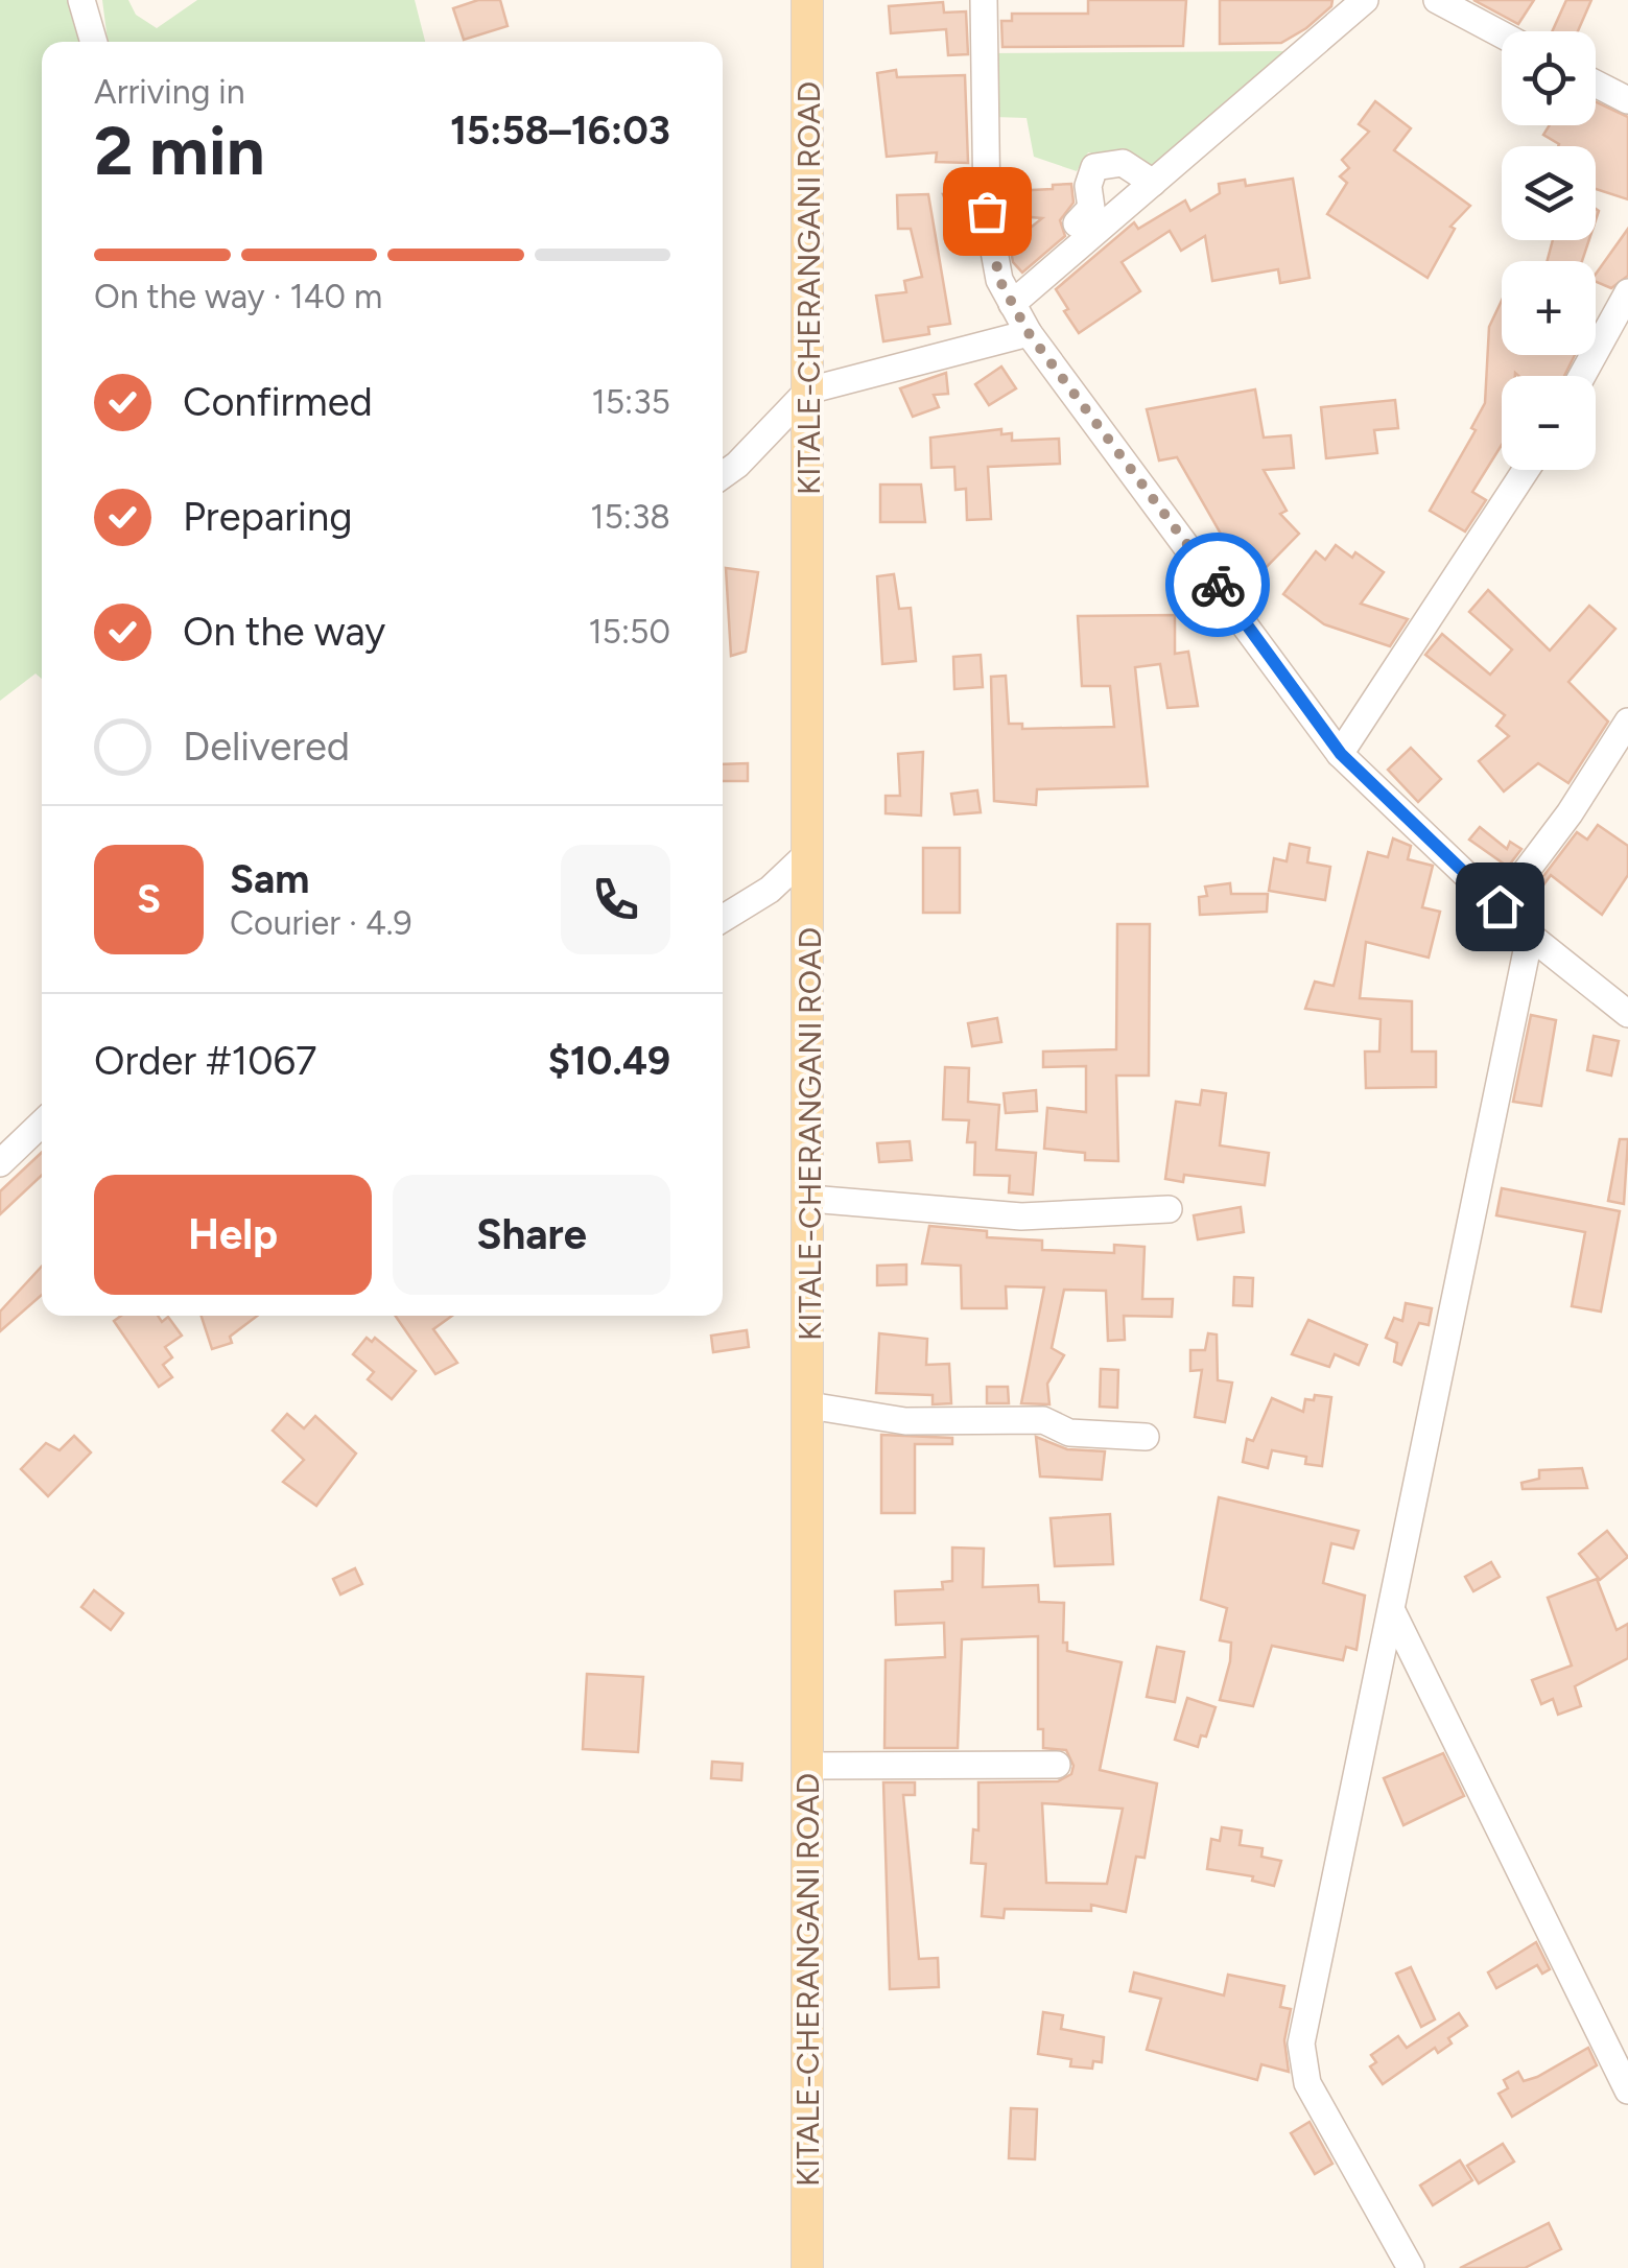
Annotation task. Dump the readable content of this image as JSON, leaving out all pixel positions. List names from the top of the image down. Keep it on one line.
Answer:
{"streets":{"main road":["KITALE-CHERANGANI ROAD"]},"page":{"map_buttons":["+","−"],"heading":["2 min","Arriving in","15:58–16:03"],"panel":["Sam","Courier · 4.9","Order #1067","$10.49"],"bar":"On the way · 140 m","list":[["Confirmed","15:35"],["Preparing","15:38"],["On the way","15:50"],"Delivered"],"round":"S","buttons":["Help","Share"]}}
